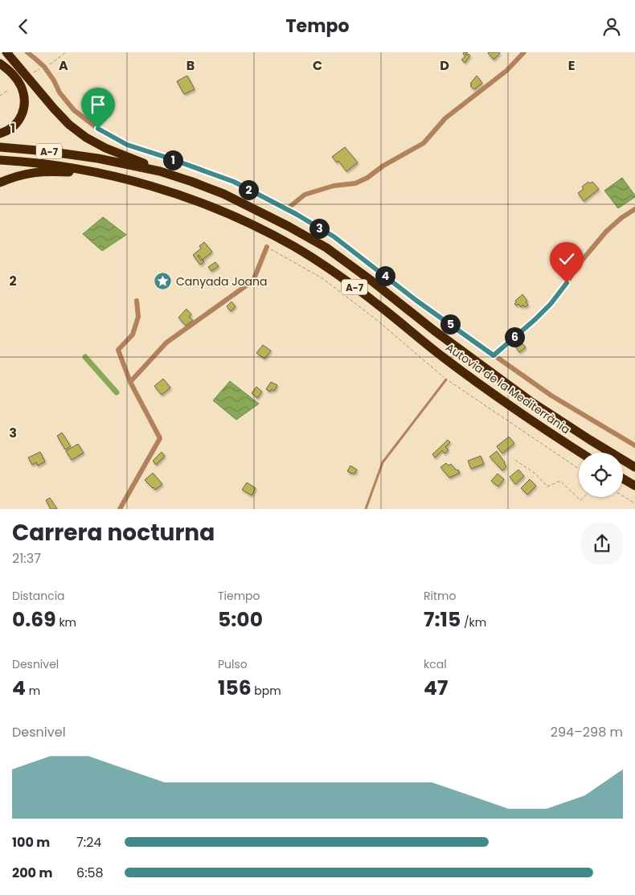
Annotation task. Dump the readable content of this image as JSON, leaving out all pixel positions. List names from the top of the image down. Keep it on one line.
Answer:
{"streets":{"highway":["A-7","Autovia de la Mediterrània"]},"places":{"place":["Canyada Joana"]},"page":{"header":"Tempo","pins":["1","2","3","4","5","6"],"heading":["Carrera nocturna","21:37"],"stats":[["Distancia","0.69 km"],["Tiempo","5:00"],["Ritmo","7:15 /km"],["Desnivel","4 m"],["Pulso","156 bpm"],["kcal","47"]],"chart":["Desnivel","294–298 m"],"list":[{"name":"100 m","note":"7:24"},{"name":"200 m","note":"6:58"}]},"grid":{"columns":["A","B","C","D","E"],"rows":["1","2","3"]}}
